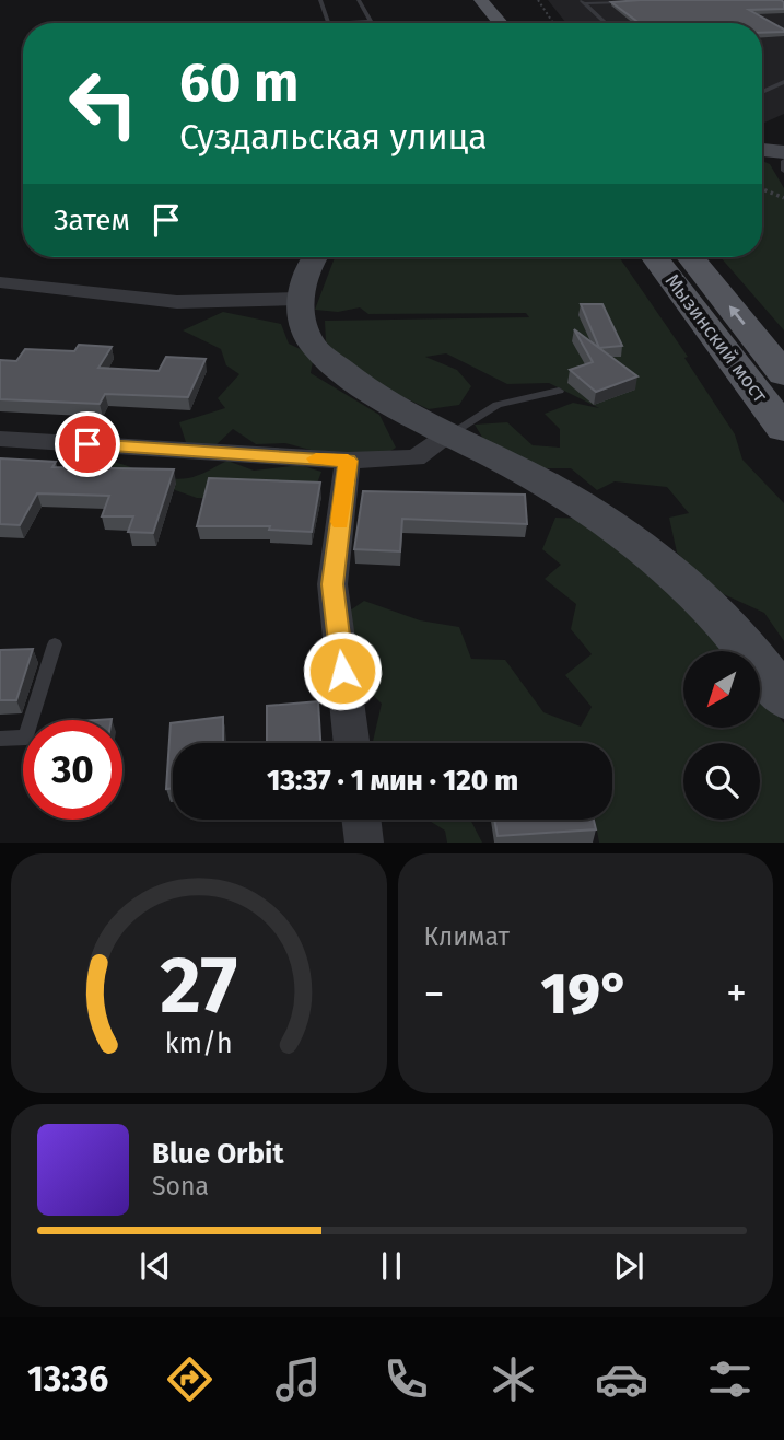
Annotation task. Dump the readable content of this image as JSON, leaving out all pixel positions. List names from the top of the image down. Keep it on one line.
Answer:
{"streets":{"main road":["Мызинский мост"]},"north":"bottom left","page":{"turn":["60 m","Суздальская улица"],"then":"Затем","limit":"30","trip":"13:37 · 1 мин · 120 m","tile":"Климат","heat":["−","19°","+"],"song":["Blue Orbit","Sona"],"tabs":"13:36","gauge":["27","km/h"]}}
